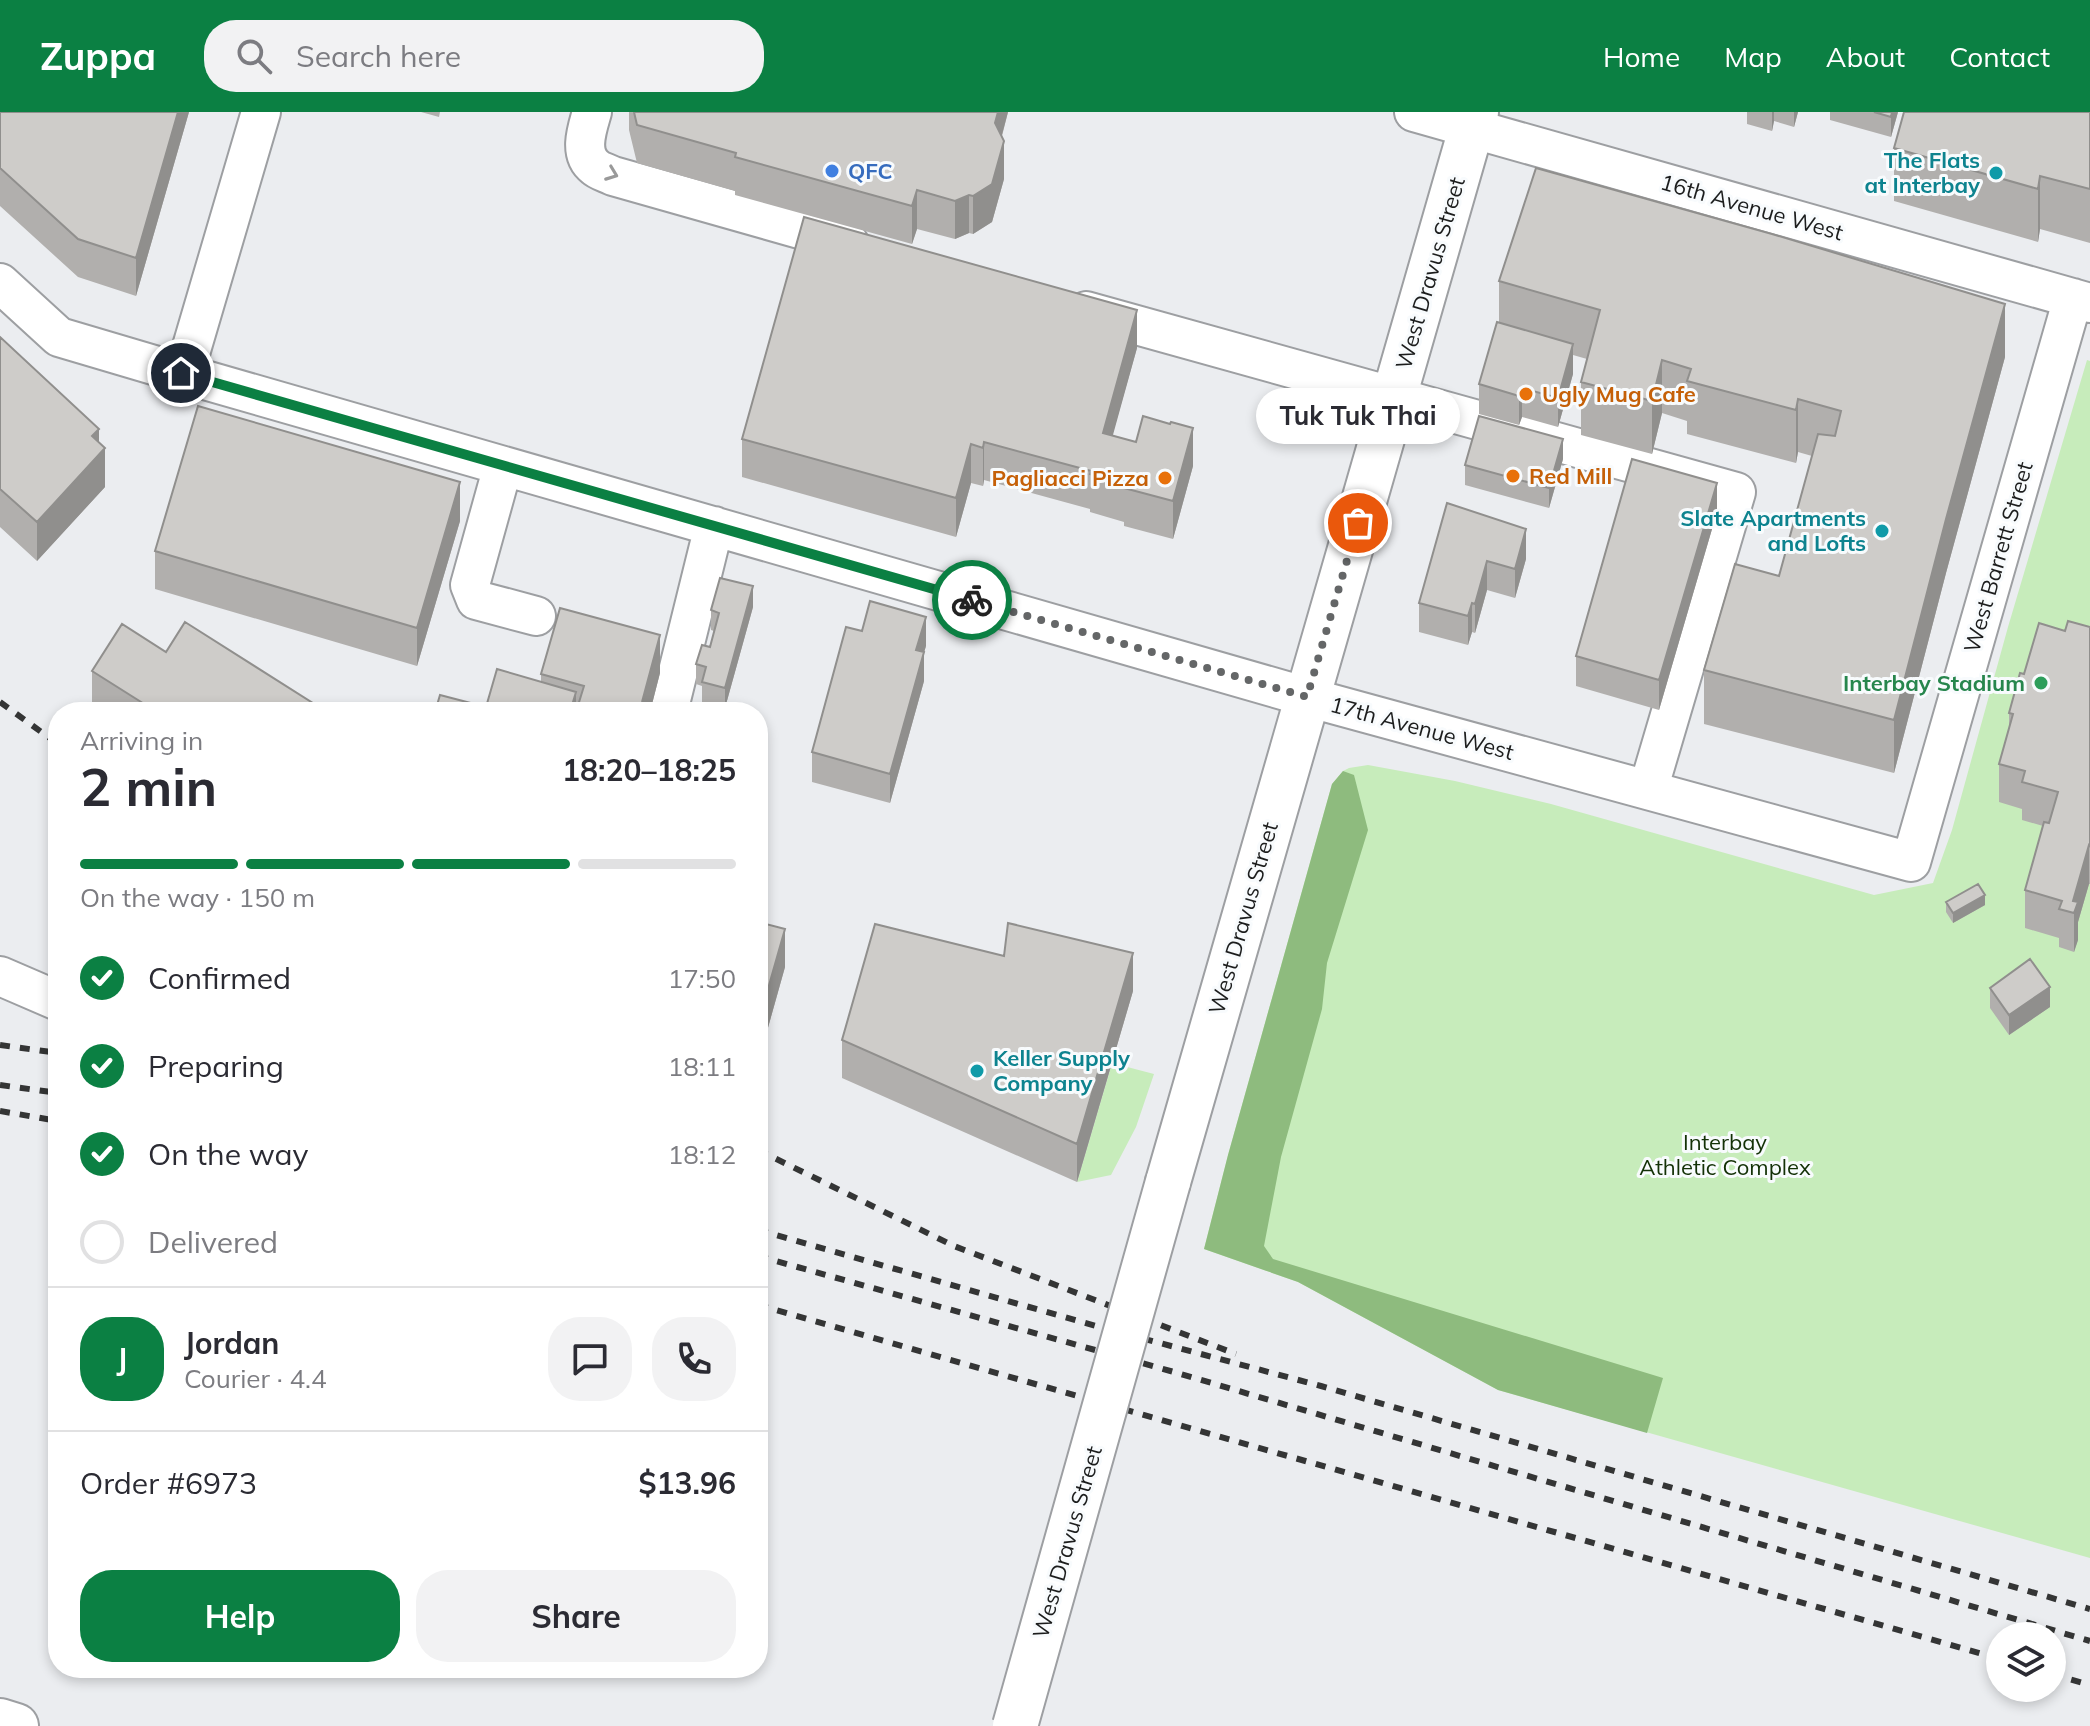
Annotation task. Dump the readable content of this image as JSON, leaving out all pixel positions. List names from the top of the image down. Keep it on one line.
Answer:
{"streets":{"main road":["West Dravus Street"],"street":["16th Avenue West","West Barrett Street","17th Avenue West"]},"crossings":[["16th Avenue West","West Dravus Street"],["16th Avenue West","West Barrett Street"],["West Dravus Street","17th Avenue West"],["West Barrett Street","17th Avenue West"]],"parks":["Interbay Athletic Complex"],"places":["QFC","The Flats at Interbay","Ugly Mug Cafe","Red Mill","Pagliacci Pizza","Tuk Tuk Thai","Slate Apartments and Lofts","Interbay Stadium","Keller Supply Company"],"page":{"header":"Zuppa","search":"Search here","nav":["Home","Map","About","Contact"],"bubble":"Tuk Tuk Thai","heading":["2 min","Arriving in","18:20–18:25"],"panel":["Jordan","Courier · 4.4","Order #6973","$13.96"],"bar":"On the way · 150 m","list":[["Confirmed","17:50"],["Preparing","18:11"],["On the way","18:12"],"Delivered"],"round":"J","buttons":["Help","Share"]}}
